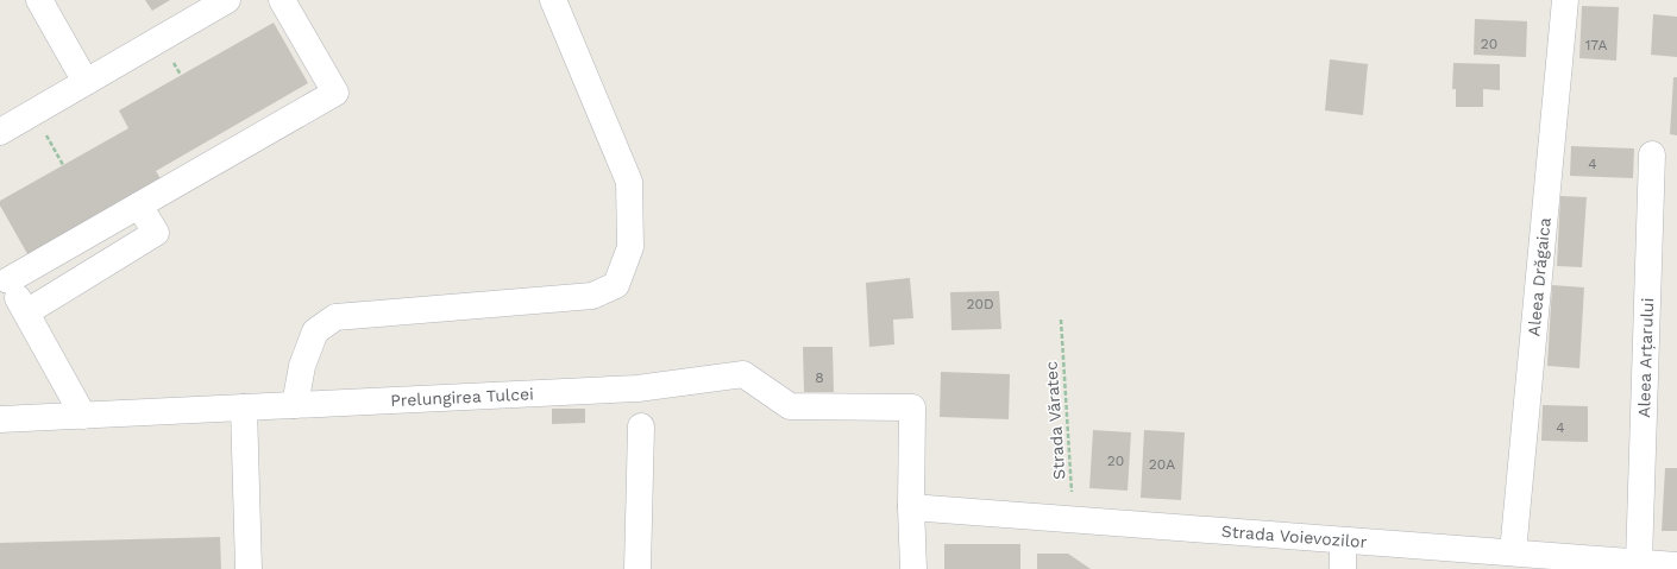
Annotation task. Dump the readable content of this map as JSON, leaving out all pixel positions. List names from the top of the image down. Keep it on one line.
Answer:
{"streets":{"street":["Aleea Drăgaica","Aleea Arțarului","Prelungirea Tulcei","Strada Voievozilor"],"path":["Strada Văratec"]},"crossings":[["Aleea Drăgaica","Strada Voievozilor"],["Aleea Arțarului","Strada Voievozilor"],["Prelungirea Tulcei","Strada Voievozilor"],["Strada Văratec","Strada Voievozilor"]],"house_numbers":["20","17A","4","20D","8","4","20","20A"]}
